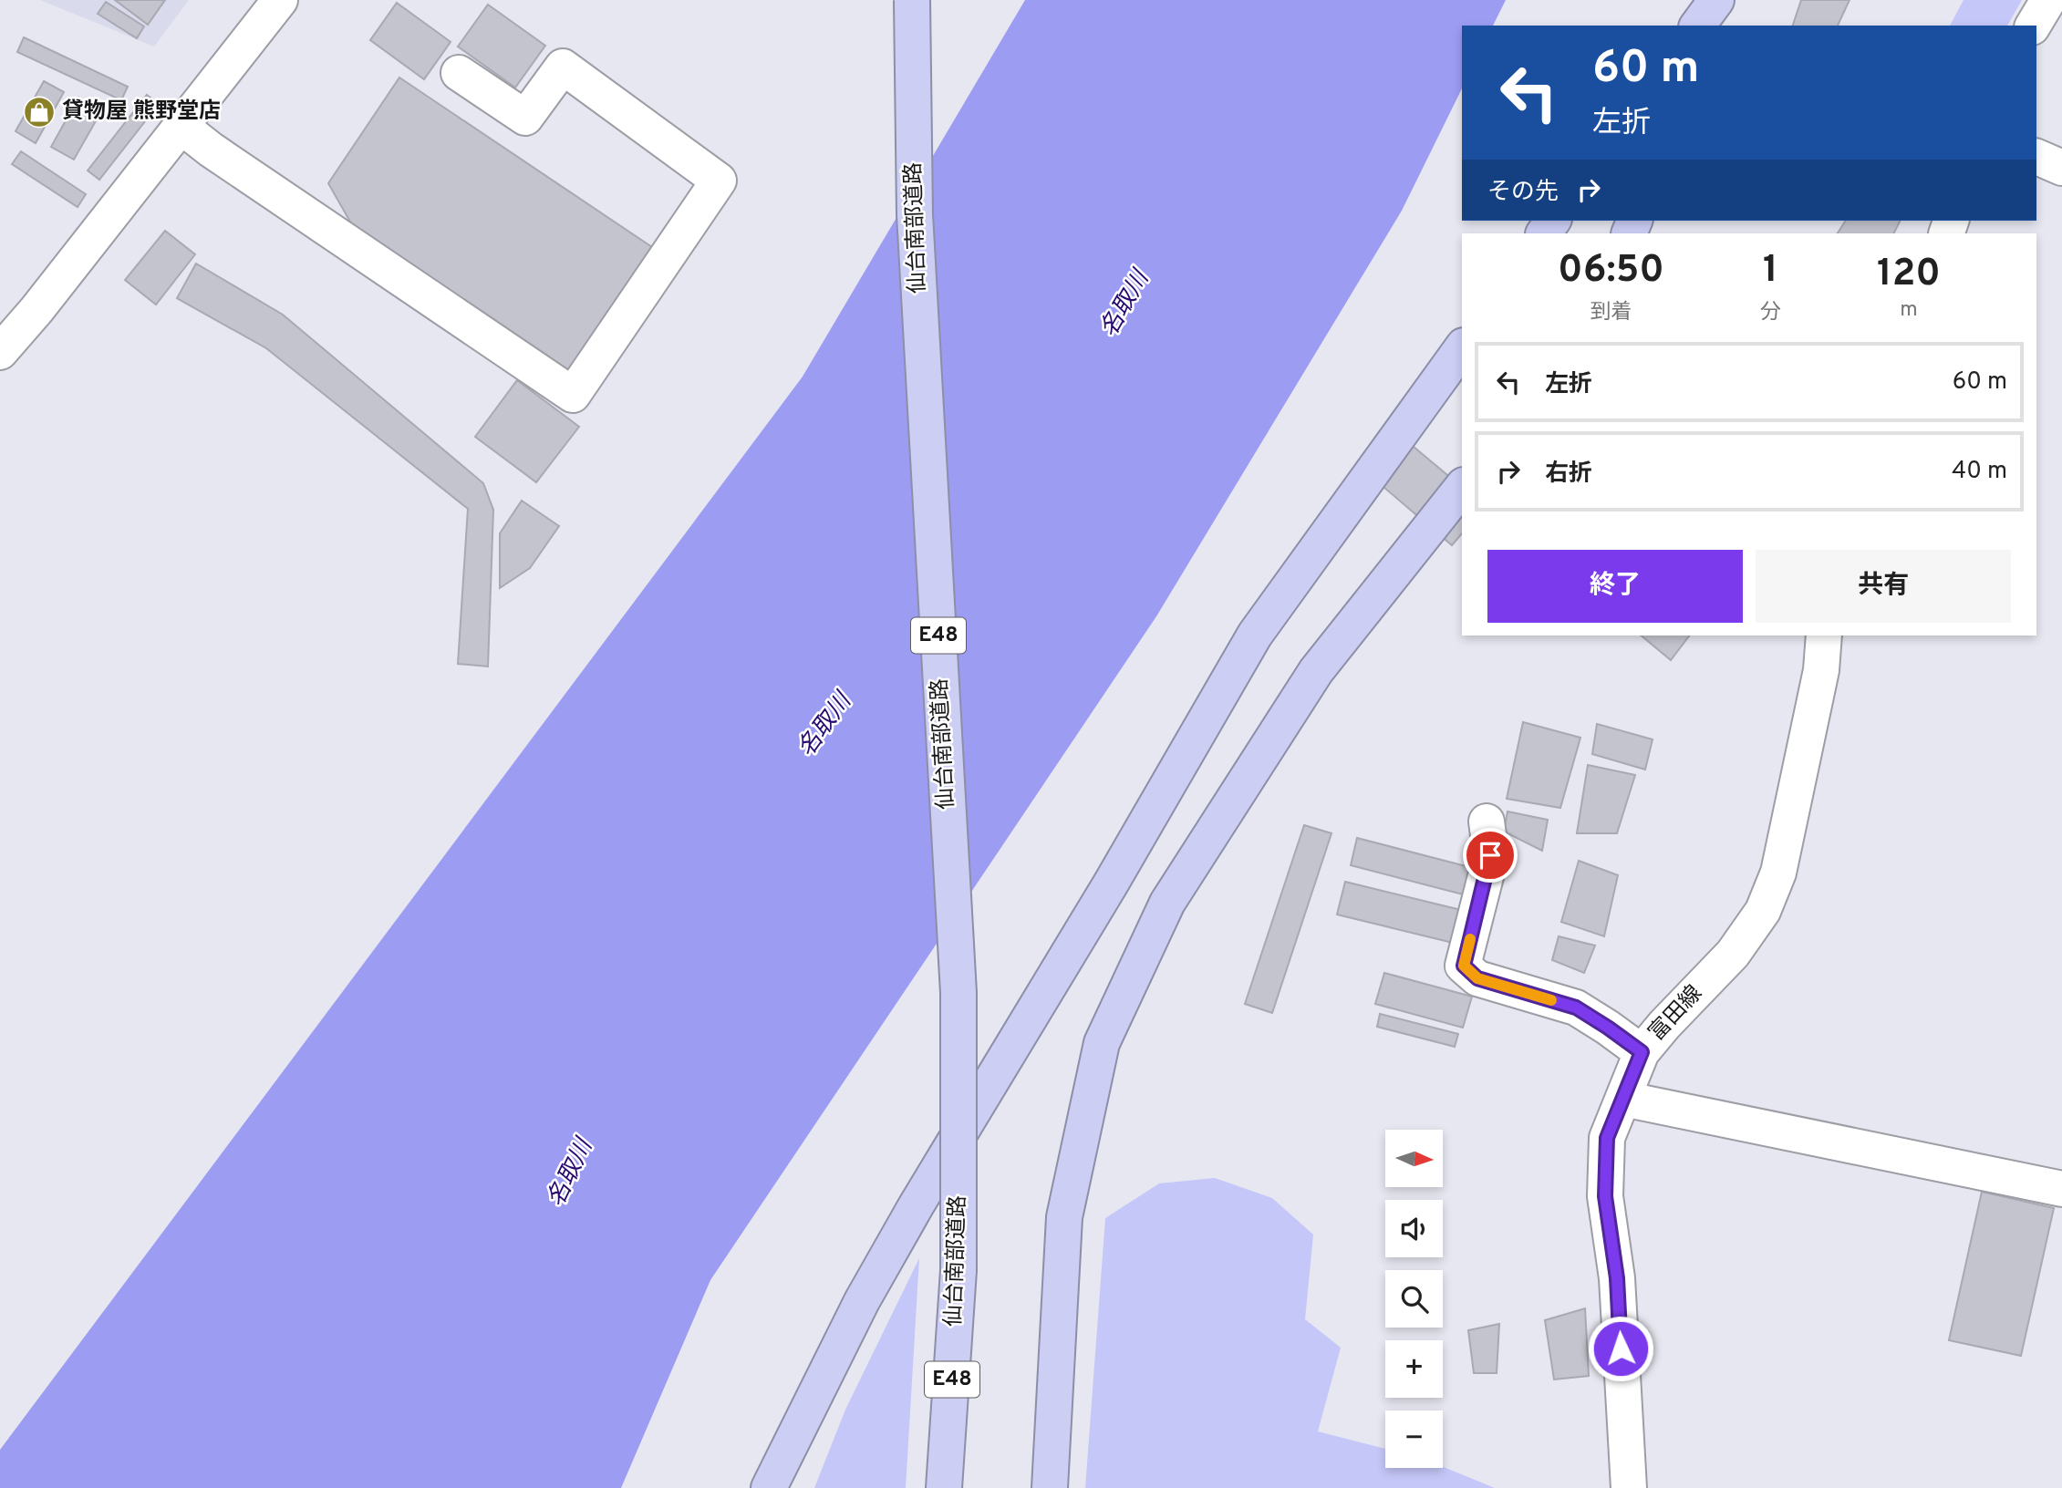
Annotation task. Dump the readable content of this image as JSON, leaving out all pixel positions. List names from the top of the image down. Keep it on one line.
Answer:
{"streets":{"highway":["仙台南部道路","E48"],"street":["富田線"]},"water":["名取川"],"places":{"shop":["貸物屋 熊野堂店"]},"north":"right","page":{"turn":["60 m","左折"],"then":"その先","eta":["06:50","到着","1","分","120","m"],"list":[{"name":"左折","value":"60 m"},{"name":"右折","value":"40 m"}],"buttons":["終了","共有"],"map_buttons":["+","−"]}}
